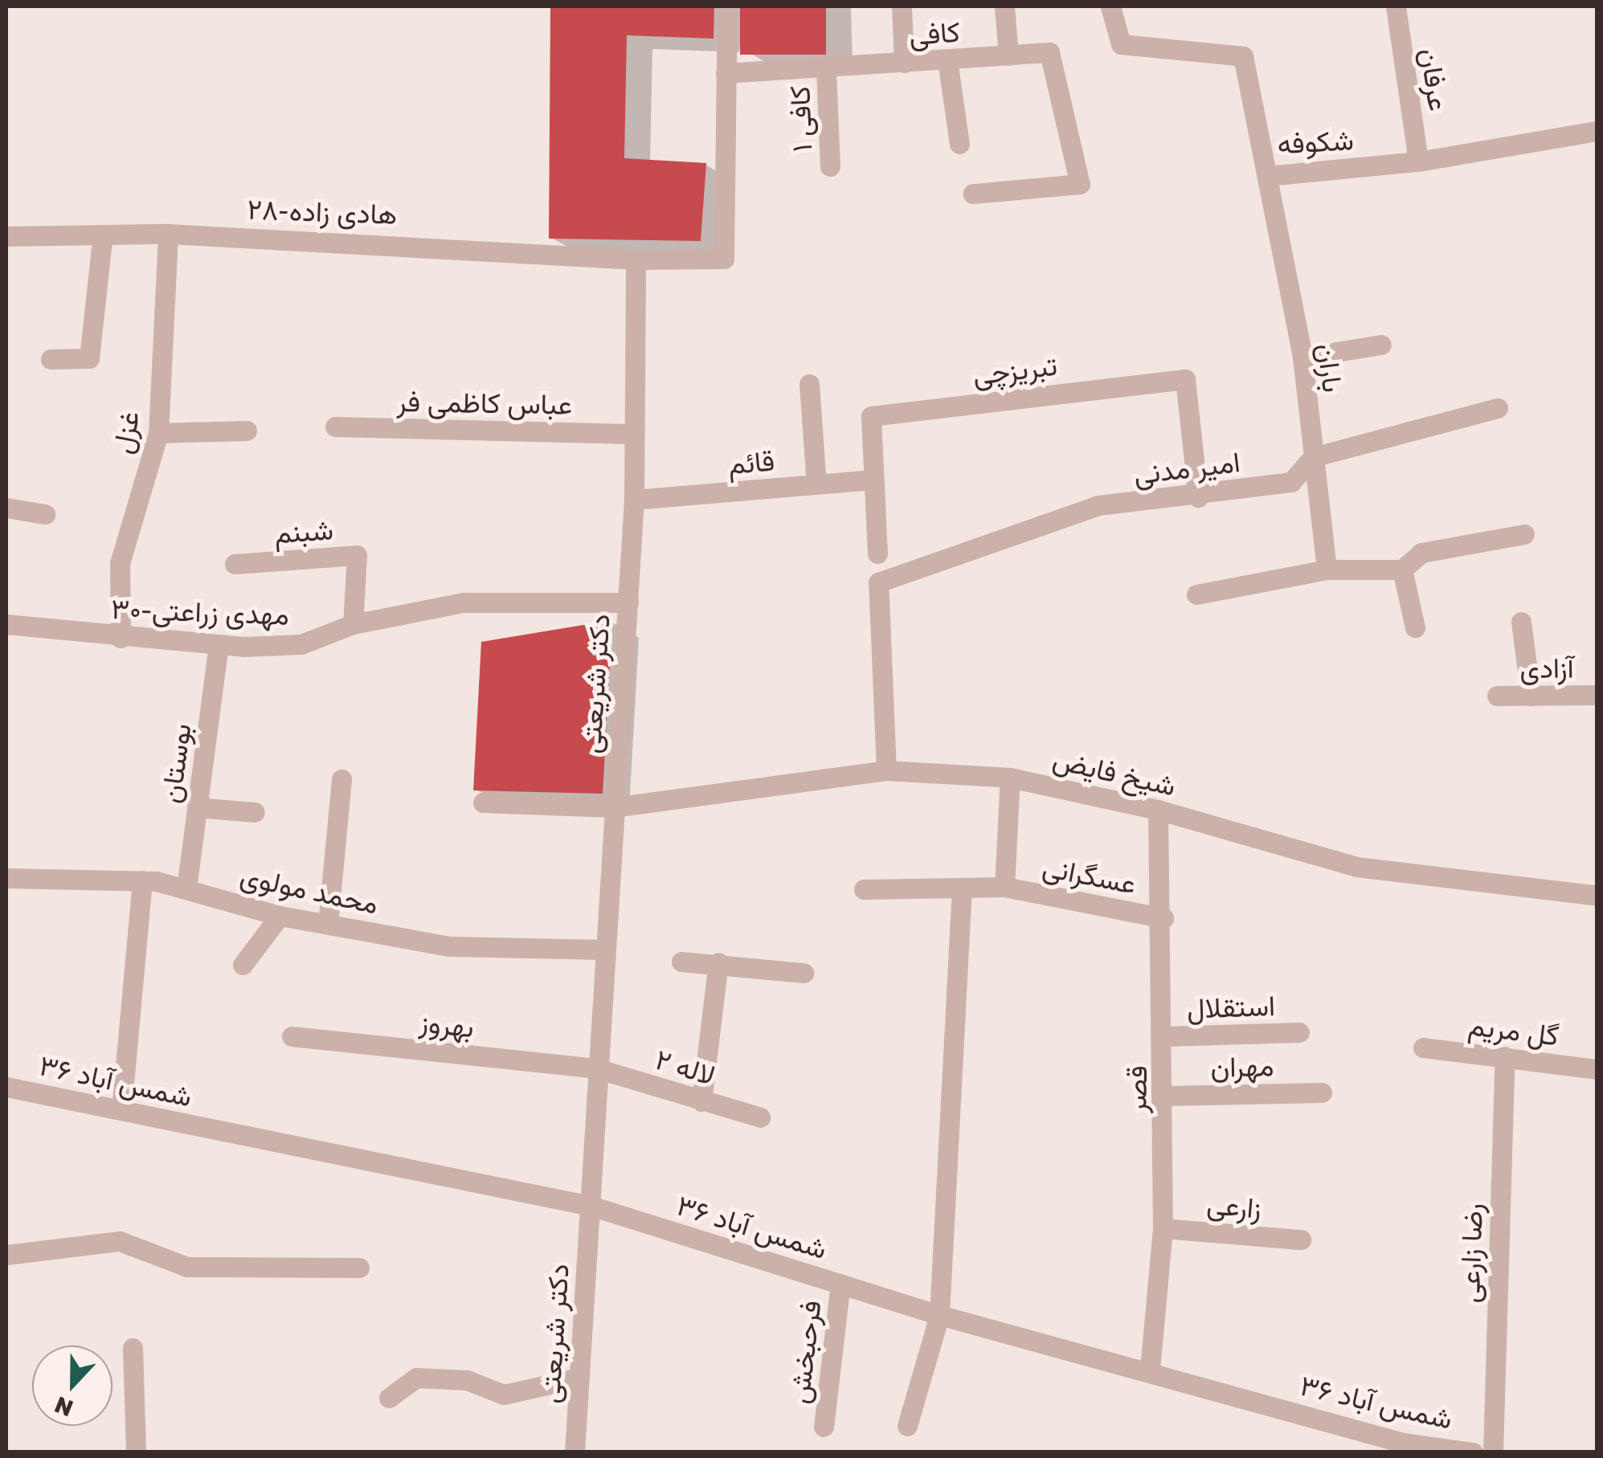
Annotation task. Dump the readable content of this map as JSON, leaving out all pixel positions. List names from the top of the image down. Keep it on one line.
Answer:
{"streets":{"street":["کافی","عرفان","کافی ۱","شکوفه","۲۸-هادی زاده","باران","تبریزچی","عباس کاظمی فر","غزل","قائم","امیر مدنی","شبنم","۳۰-مهدی زراعتی","آزادی","دکتر شریعتی","بوستان","شیخ فایض","عسگرانی","محمد مولوی","استقلال","بهروز","گل مریم","مهران","لاله ۲","شمس آباد ۳۶","قصر","زارعی","رضا زارعی","فرحبخش"]},"crossings":[["کافی","کافی ۱"],["عرفان","شکوفه"],["شکوفه","باران"],["۲۸-هادی زاده","غزل"],["۲۸-هادی زاده","دکتر شریعتی"],["باران","امیر مدنی"],["تبریزچی","قائم"],["تبریزچی","امیر مدنی"],["عباس کاظمی فر","دکتر شریعتی"],["غزل","۳۰-مهدی زراعتی"],["قائم","دکتر شریعتی"],["امیر مدنی","شیخ فایض"],["شبنم","۳۰-مهدی زراعتی"],["۳۰-مهدی زراعتی","دکتر شریعتی"],["۳۰-مهدی زراعتی","بوستان"],["دکتر شریعتی","شیخ فایض"],["دکتر شریعتی","محمد مولوی"],["دکتر شریعتی","بهروز"],["دکتر شریعتی","لاله ۲"],["دکتر شریعتی","شمس آباد ۳۶"],["بوستان","محمد مولوی"],["شیخ فایض","عسگرانی"],["شیخ فایض","قصر"],["عسگرانی","قصر"],["استقلال","قصر"],["بهروز","لاله ۲"],["گل مریم","رضا زارعی"],["مهران","قصر"],["شمس آباد ۳۶","قصر"],["شمس آباد ۳۶","فرحبخش"],["قصر","زارعی"]],"north":"bottom"}
